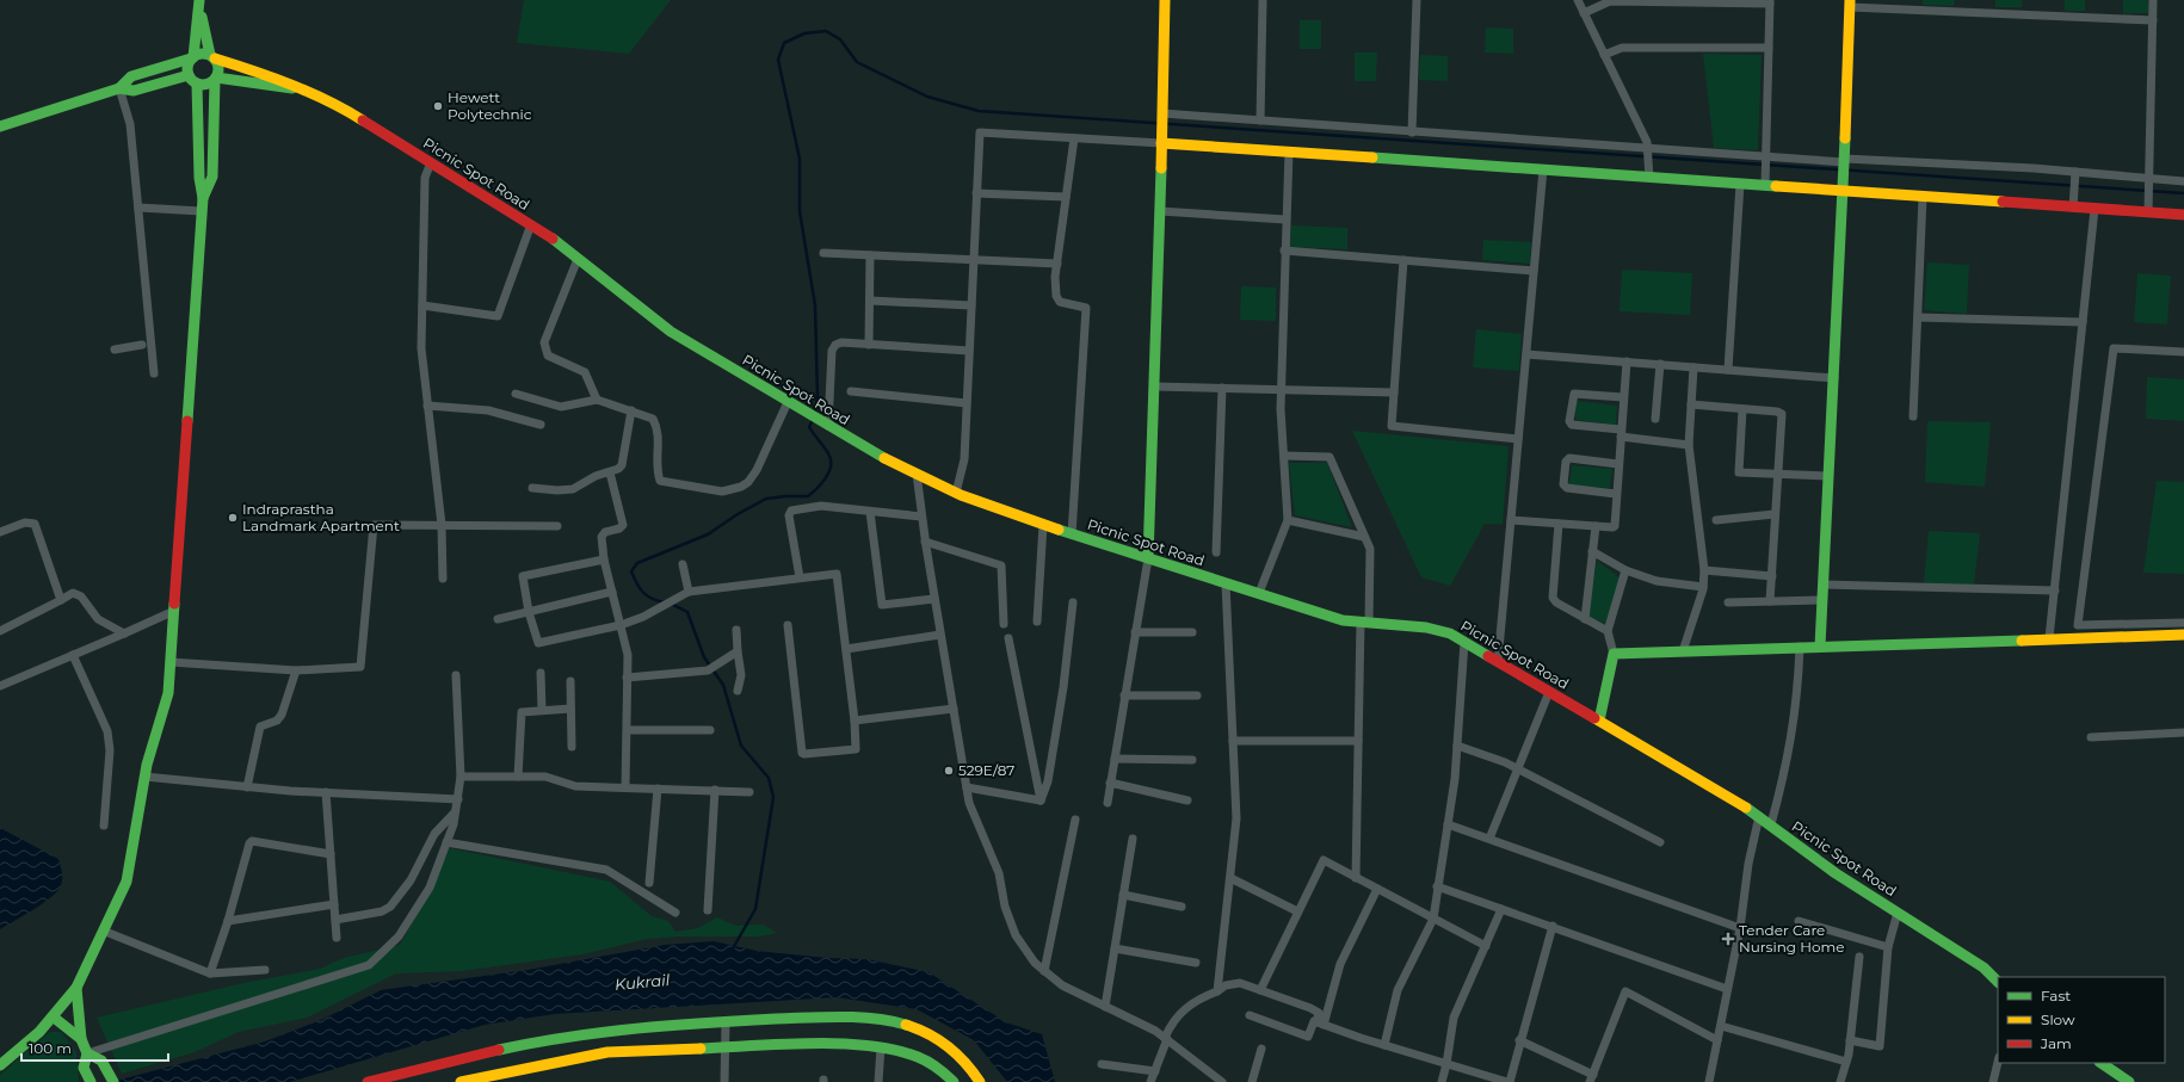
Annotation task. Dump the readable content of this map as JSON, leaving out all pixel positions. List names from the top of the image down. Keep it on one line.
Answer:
{"streets":{"street":["Picnic Spot Road"]},"water":["Kukrail"],"places":{"other":["Hewett Polytechnic","Indraprastha Landmark Apartment","529E/87"],"health":["Tender Care Nursing Home"]},"legend":["Fast","Slow","Jam"],"scale_bar":"100 m"}
